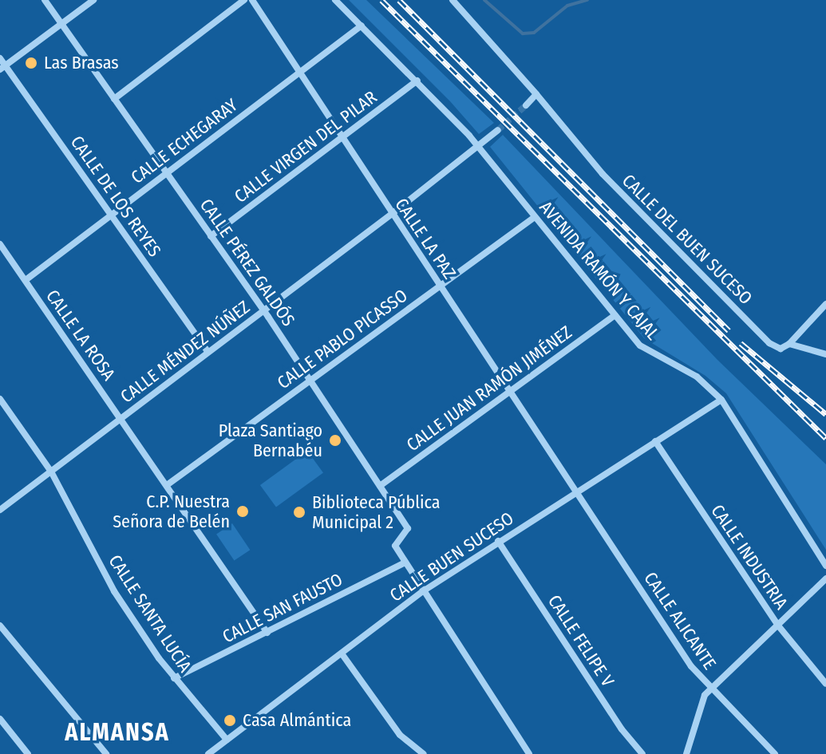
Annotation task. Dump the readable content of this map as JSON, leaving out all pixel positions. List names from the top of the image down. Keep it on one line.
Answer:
{"streets":{"street":["CALLE ECHEGARAY","CALLE VIRGEN DEL PILAR","CALLE DE LOS REYES","CALLE LA PAZ","CALLE DEL BUEN SUCESO","CALLE PÉREZ GALDÓS","AVENIDA RAMÓN Y CAJAL","CALLE LA ROSA","CALLE PABLO PICASSO","CALLE MÉNDEZ NÚÑEZ","CALLE JUAN RAMÓN JIMÉNEZ","CALLE BUEN SUCESO","CALLE INDUSTRIA","CALLE SAN FAUSTO","CALLE SANTA LUCÍA","CALLE ALICANTE","CALLE FELIPE V"]},"crossings":[["CALLE ECHEGARAY","CALLE DE LOS REYES"],["CALLE ECHEGARAY","CALLE LA PAZ"],["CALLE ECHEGARAY","CALLE PÉREZ GALDÓS"],["CALLE ECHEGARAY","AVENIDA RAMÓN Y CAJAL"],["CALLE ECHEGARAY","CALLE LA ROSA"],["CALLE VIRGEN DEL PILAR","CALLE LA PAZ"],["CALLE VIRGEN DEL PILAR","CALLE PÉREZ GALDÓS"],["CALLE VIRGEN DEL PILAR","AVENIDA RAMÓN Y CAJAL"],["CALLE DE LOS REYES","CALLE MÉNDEZ NÚÑEZ"],["CALLE LA PAZ","CALLE PABLO PICASSO"],["CALLE LA PAZ","CALLE MÉNDEZ NÚÑEZ"],["CALLE LA PAZ","CALLE JUAN RAMÓN JIMÉNEZ"],["CALLE LA PAZ","CALLE BUEN SUCESO"],["CALLE LA PAZ","CALLE ALICANTE"],["CALLE PÉREZ GALDÓS","CALLE PABLO PICASSO"],["CALLE PÉREZ GALDÓS","CALLE MÉNDEZ NÚÑEZ"],["CALLE PÉREZ GALDÓS","CALLE JUAN RAMÓN JIMÉNEZ"],["CALLE PÉREZ GALDÓS","CALLE SAN FAUSTO"],["AVENIDA RAMÓN Y CAJAL","CALLE PABLO PICASSO"],["AVENIDA RAMÓN Y CAJAL","CALLE MÉNDEZ NÚÑEZ"],["AVENIDA RAMÓN Y CAJAL","CALLE JUAN RAMÓN JIMÉNEZ"],["AVENIDA RAMÓN Y CAJAL","CALLE BUEN SUCESO"],["CALLE LA ROSA","CALLE PABLO PICASSO"],["CALLE LA ROSA","CALLE MÉNDEZ NÚÑEZ"],["CALLE LA ROSA","CALLE SAN FAUSTO"],["CALLE MÉNDEZ NÚÑEZ","CALLE SANTA LUCÍA"],["CALLE BUEN SUCESO","CALLE INDUSTRIA"],["CALLE BUEN SUCESO","CALLE SANTA LUCÍA"],["CALLE BUEN SUCESO","CALLE ALICANTE"],["CALLE BUEN SUCESO","CALLE FELIPE V"],["CALLE SAN FAUSTO","CALLE SANTA LUCÍA"]],"districts":["ALMANSA"],"places":["Las Brasas","Plaza Santiago Bernabéu","C.P. Nuestra Señora de Belén","Biblioteca Pública Municipal 2","Casa Almántica"]}
